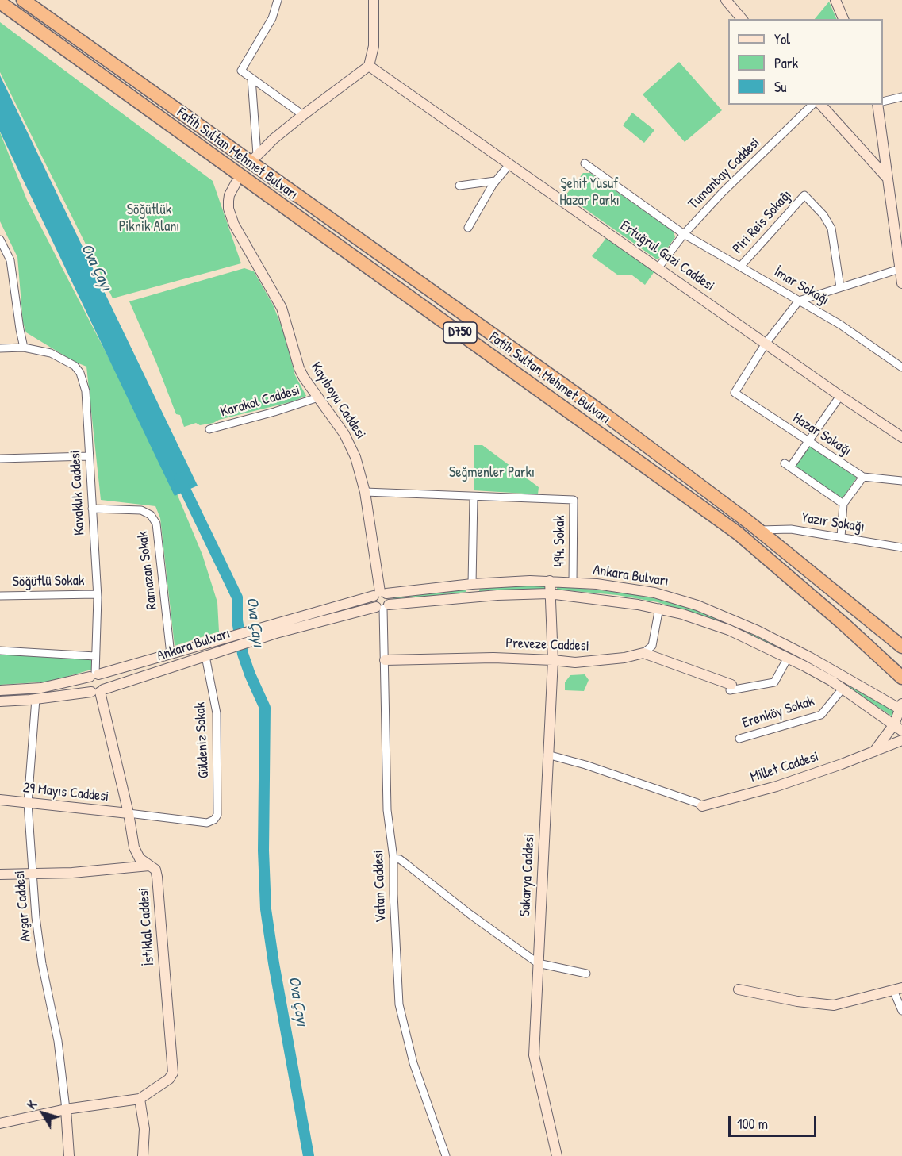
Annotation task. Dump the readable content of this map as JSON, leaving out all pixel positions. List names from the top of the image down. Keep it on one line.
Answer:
{"streets":{"highway":["Fatih Sultan Mehmet Bulvarı","D750"],"street":["Tumanbay Caddesi","Piri Reis Sokağı","Ertuğrul Gazi Caddesi","İmar Sokağı","Kayıboyu Caddesi","Karakol Caddesi","Hazar Sokağı","Kavaklık Caddesi","Yazır Sokağı","494. Sokak","Ramazan Sokak","Ankara Bulvarı","Söğütlü Sokak","Preveze Caddesi","Erenköy Sokak","Güldeniz Sokak","Millet Caddesi","29 Mayıs Caddesi","Sakarya Caddesi","Vatan Caddesi","Avşar Caddesi","İstiklal Caddesi"]},"crossings":[["Fatih Sultan Mehmet Bulvarı","Yazır Sokağı"],["Tumanbay Caddesi","Ertuğrul Gazi Caddesi"],["Tumanbay Caddesi","İmar Sokağı"],["Piri Reis Sokağı","İmar Sokağı"],["Ertuğrul Gazi Caddesi","Hazar Sokağı"],["Kayıboyu Caddesi","Karakol Caddesi"],["Kayıboyu Caddesi","Ankara Bulvarı"],["Kavaklık Caddesi","Ramazan Sokak"],["Kavaklık Caddesi","Ankara Bulvarı"],["Kavaklık Caddesi","Söğütlü Sokak"],["494. Sokak","Ankara Bulvarı"],["Ramazan Sokak","Ankara Bulvarı"],["Ankara Bulvarı","Erenköy Sokak"],["Ankara Bulvarı","Güldeniz Sokak"],["Ankara Bulvarı","Sakarya Caddesi"],["Ankara Bulvarı","Vatan Caddesi"],["Ankara Bulvarı","Avşar Caddesi"],["Ankara Bulvarı","İstiklal Caddesi"],["Preveze Caddesi","Sakarya Caddesi"],["Preveze Caddesi","Vatan Caddesi"],["Güldeniz Sokak","29 Mayıs Caddesi"],["Güldeniz Sokak","İstiklal Caddesi"],["29 Mayıs Caddesi","Avşar Caddesi"],["29 Mayıs Caddesi","İstiklal Caddesi"]],"water":["Ova Çayı"],"parks":["Şehit Yusuf Hazar Parkı","Söğütlük Piknik Alanı","Seğmenler Parkı"],"legend":["Yol","Park","Su"],"scale_bar":"100 m","north":"top left"}
